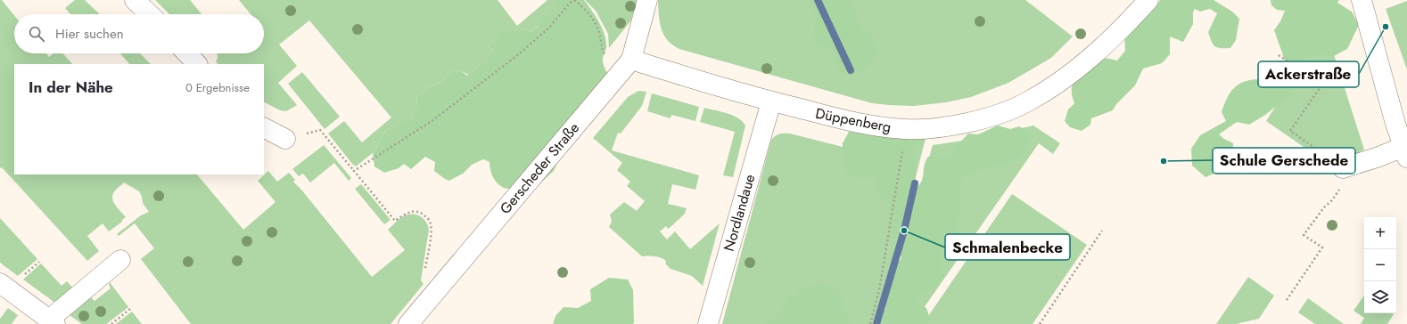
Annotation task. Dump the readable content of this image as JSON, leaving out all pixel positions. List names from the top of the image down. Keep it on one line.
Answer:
{"streets":{"street":["Düppenberg","Gerscheder Straße","Nordlandaue"]},"crossings":[["Düppenberg","Gerscheder Straße"],["Düppenberg","Nordlandaue"]],"places":["Ackerstraße","Schule Gerschede","Schmalenbecke"],"page":{"search":"Hier suchen","heading":["In der Nähe","0 Ergebnisse"],"map_buttons":["+","−"]}}
